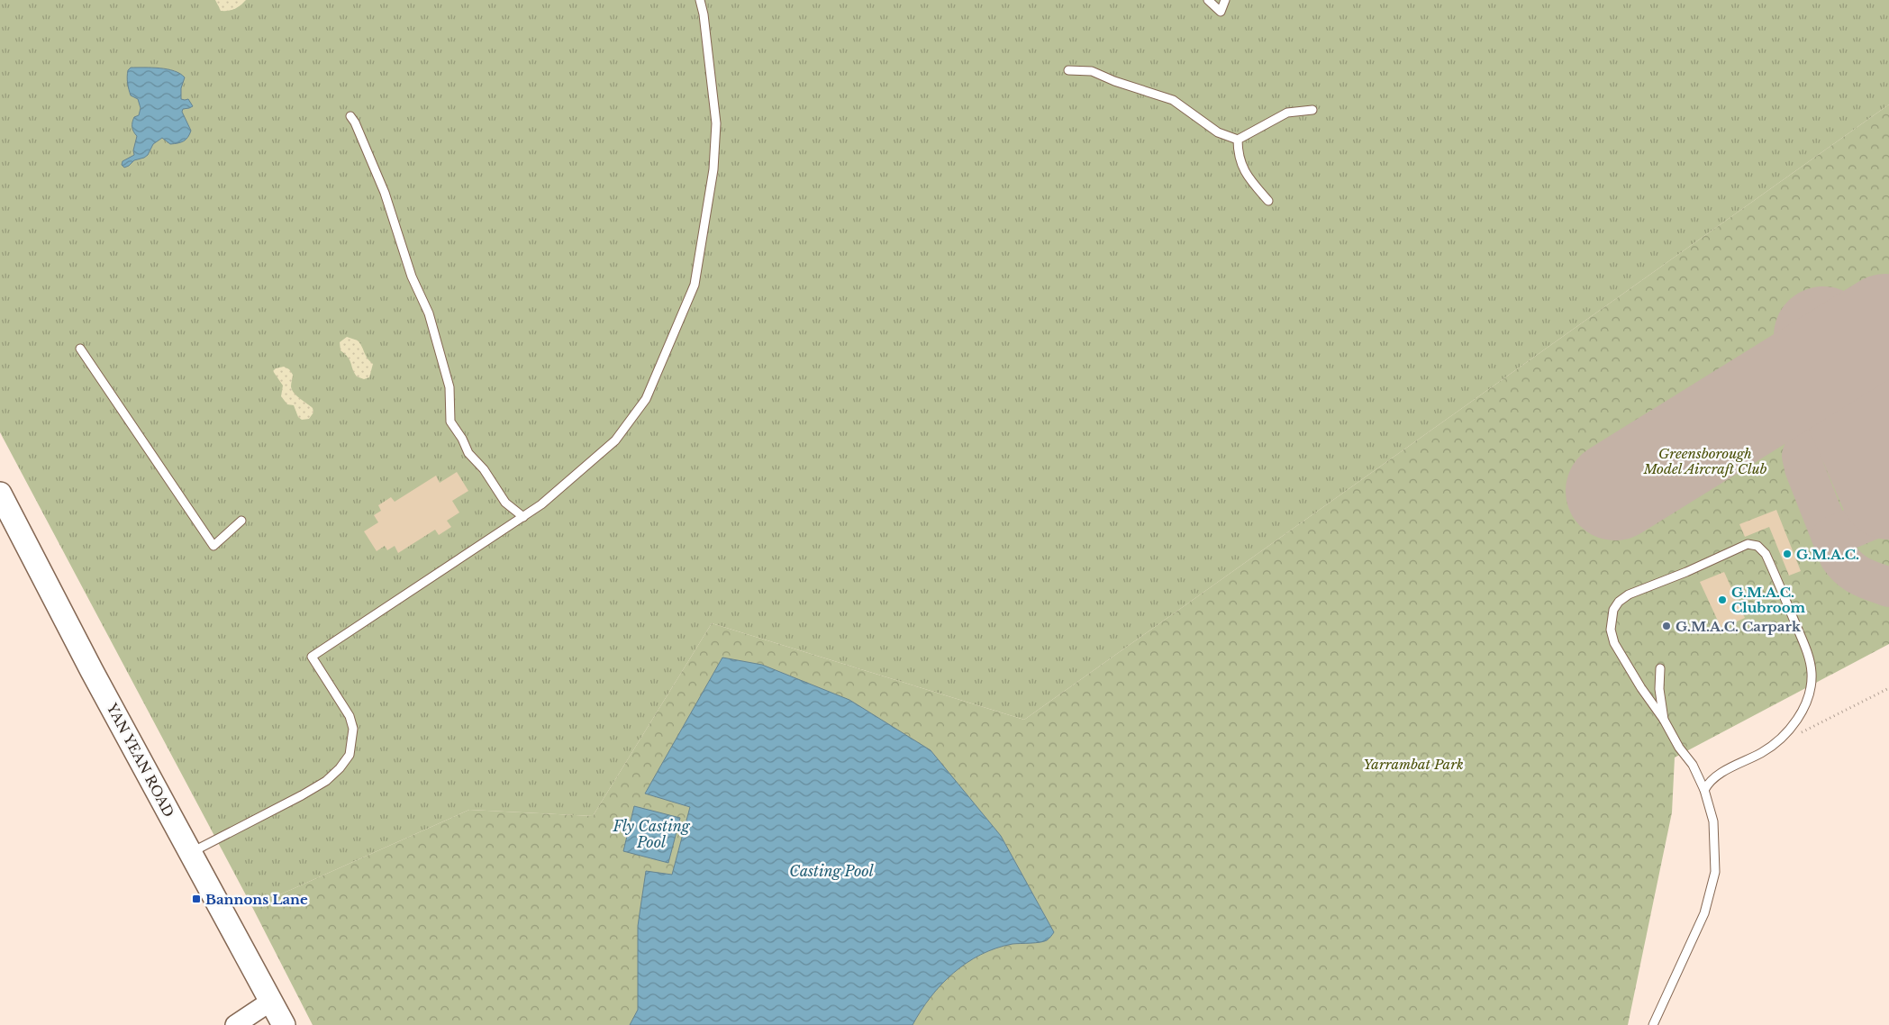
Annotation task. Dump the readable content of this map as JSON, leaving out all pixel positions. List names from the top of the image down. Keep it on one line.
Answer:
{"streets":{"main road":["YAN YEAN ROAD"]},"water":["Fly Casting Pool","Casting Pool"],"parks":["Greensborough Model Aircraft Club","Yarrambat Park"],"places":{"other":["G.M.A.C.","G.M.A.C. Clubroom","G.M.A.C. Carpark"],"transit":["Bannons Lane"]}}
